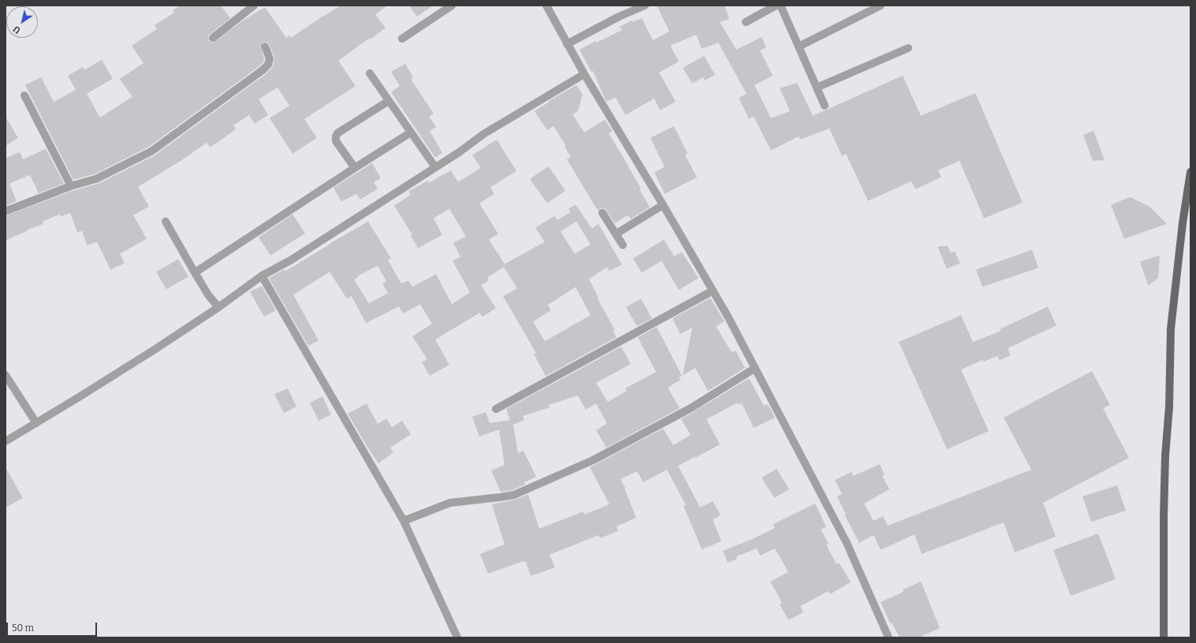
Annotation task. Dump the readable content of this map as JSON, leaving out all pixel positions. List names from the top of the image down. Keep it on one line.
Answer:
{"scale_bar":"50 m","north":"bottom left"}
